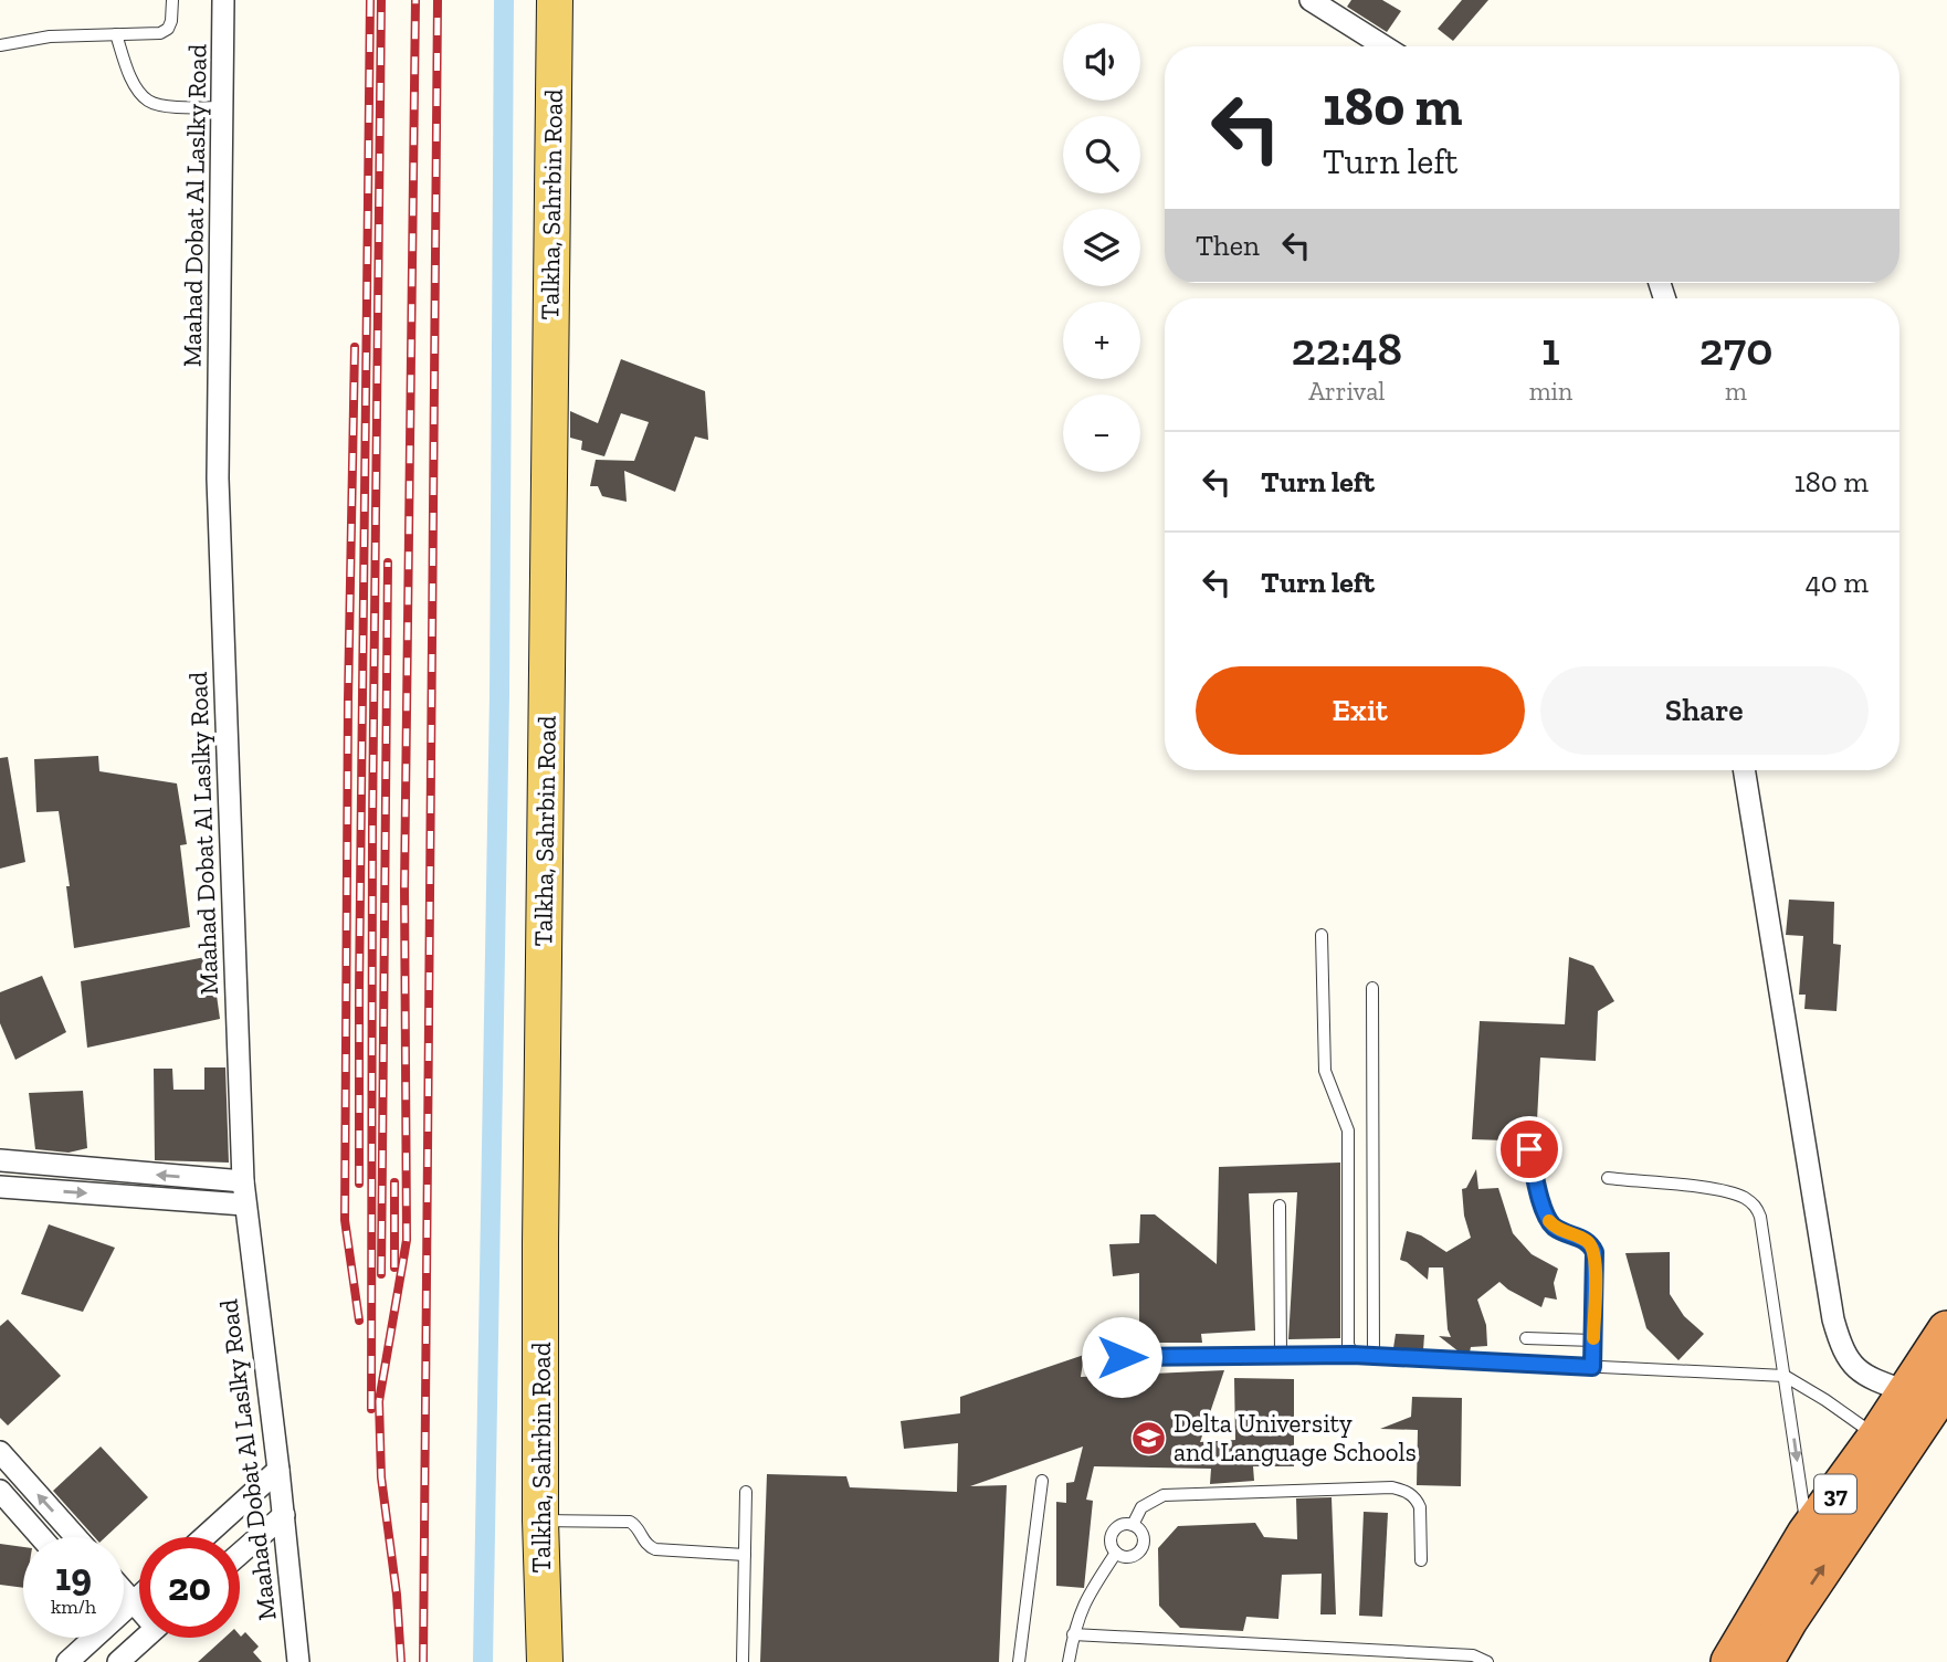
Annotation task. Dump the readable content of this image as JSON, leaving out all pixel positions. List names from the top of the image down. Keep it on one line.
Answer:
{"streets":{"highway":["37"],"main road":["Talkha, Sahrbin Road"],"street":["Maahad Dobat Al Laslky Road"]},"places":{"school or university":["Delta University and Language Schools"]},"page":{"map_buttons":["+","−"],"turn":["180 m","Turn left"],"then":"Then","eta":["22:48","Arrival","1","min","270","m"],"list":[{"name":"Turn left","value":"180 m"},{"name":"Turn left","value":"40 m"}],"buttons":["Exit","Share"],"speed":"19 km/h","limit":"20"}}
